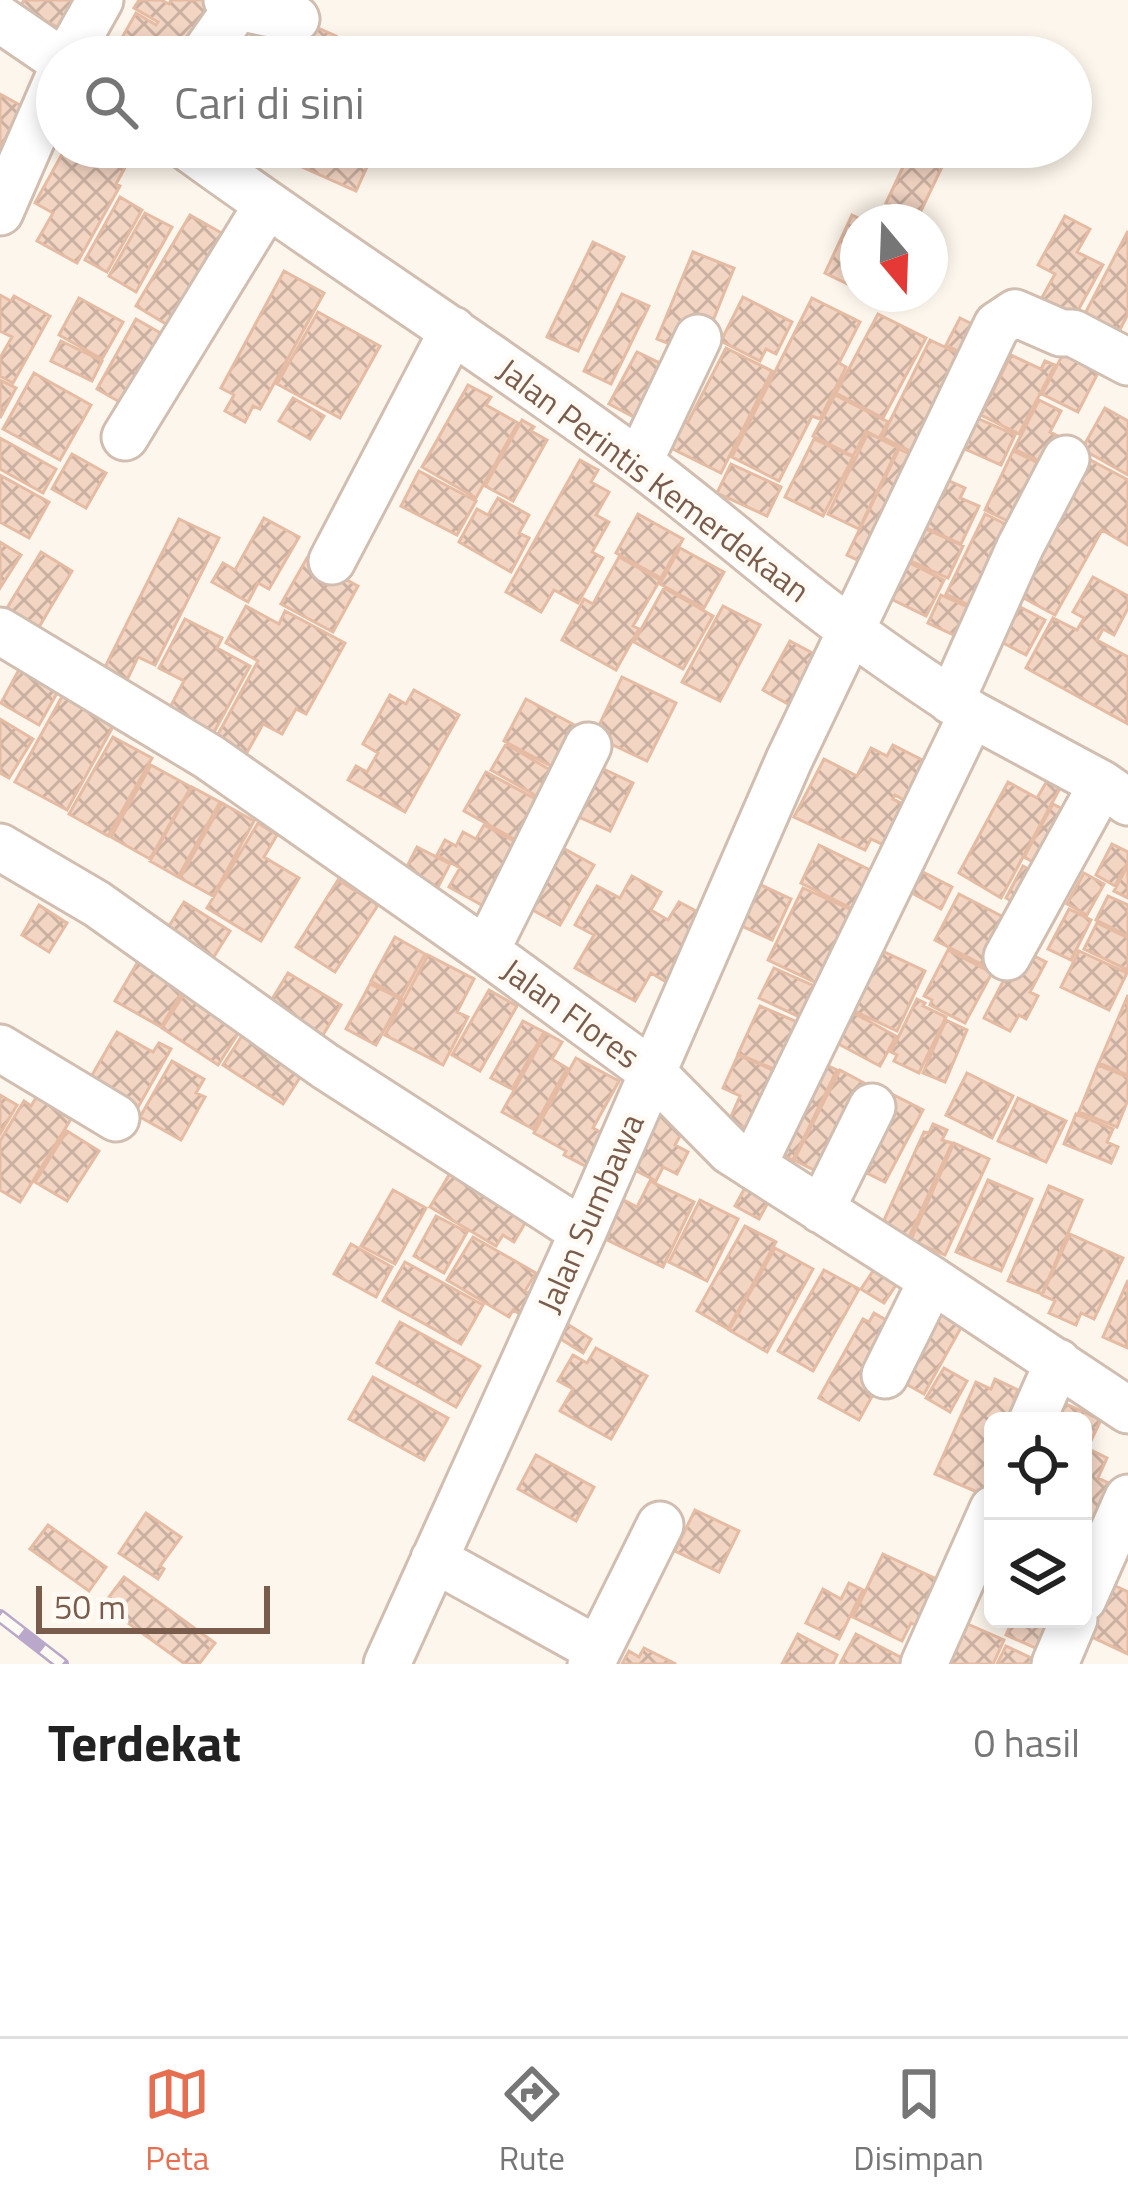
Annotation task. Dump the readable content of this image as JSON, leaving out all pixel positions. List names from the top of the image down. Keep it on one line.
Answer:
{"streets":{"street":["Jalan Perintis Kemerdekaan","Jalan Flores","Jalan Sumbawa"]},"crossings":[["Jalan Perintis Kemerdekaan","Jalan Sumbawa"],["Jalan Flores","Jalan Sumbawa"]],"scale_bar":"50 m","north":"bottom","page":{"search":"Cari di sini","scale":"50 m","heading":["Terdekat","0 hasil"],"nav":["Peta","Rute","Disimpan"]}}
